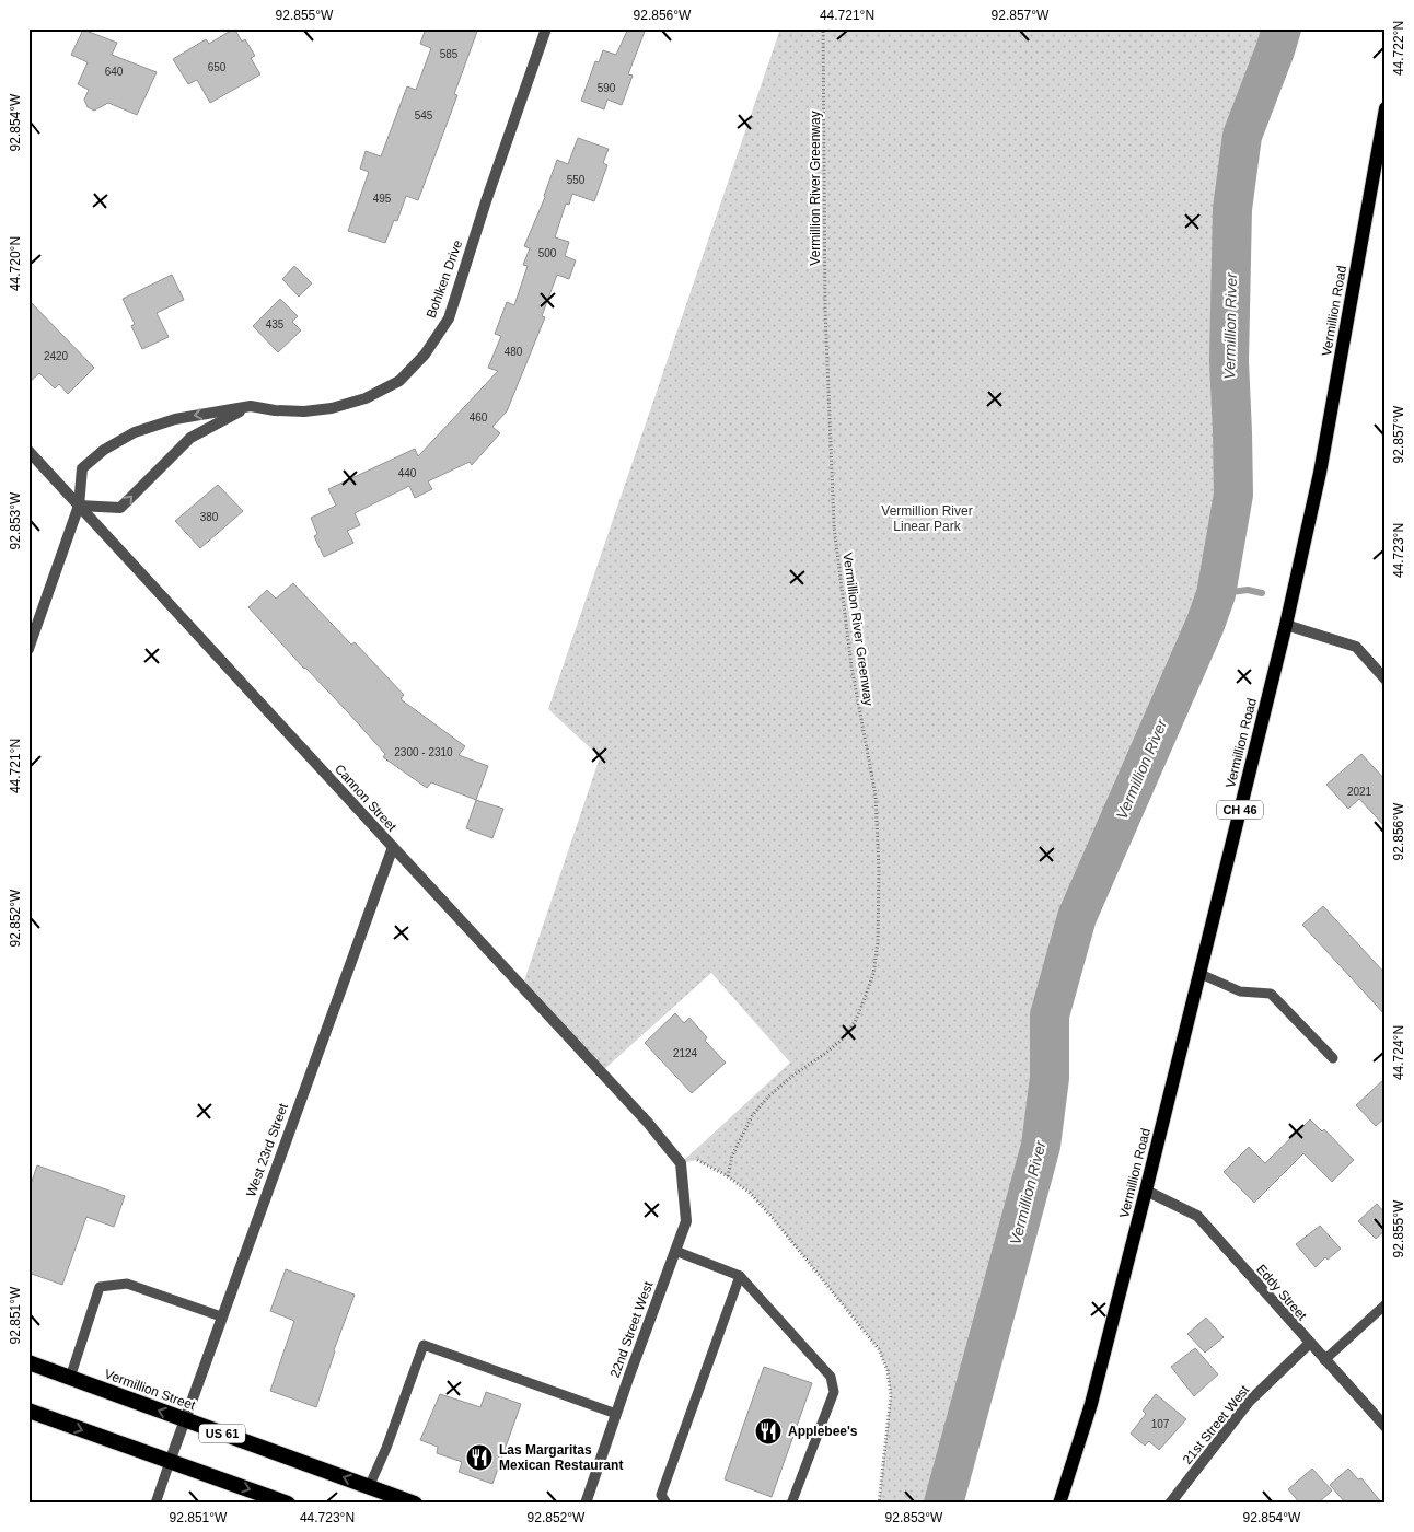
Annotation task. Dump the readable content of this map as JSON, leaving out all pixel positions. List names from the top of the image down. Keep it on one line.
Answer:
{"streets":{"highway":["Vermillion Street","US 61"],"main road":["Vermillion Road","CH 46"],"street":["Bohlken Drive","Cannon Street","West 23rd Street","Eddy Street","22nd Street West","21st Street West"],"path":["Vermillion River Greenway"]},"crossings":[["Bohlken Drive","Cannon Street"],["Vermillion Road","Eddy Street"],["Cannon Street","West 23rd Street"],["Cannon Street","22nd Street West"],["West 23rd Street","Vermillion Street"],["Eddy Street","21st Street West"]],"water":["Vermillion River"],"parks":["Vermillion River Linear Park"],"places":{"restaurant":["Applebee's","Las Margaritas Mexican Restaurant"]},"house_numbers":["585","650","640","590","545","550","495","500","435","480","2420","460","440","380","2300 - 2310","2021","2124","107"],"coordinates":["92.855°W","92.856°W","44.721°N","92.857°W","44.722°N","92.854°W","44.720°N","92.853°W","44.723°N","92.852°W","44.724°N","92.851°W"]}
